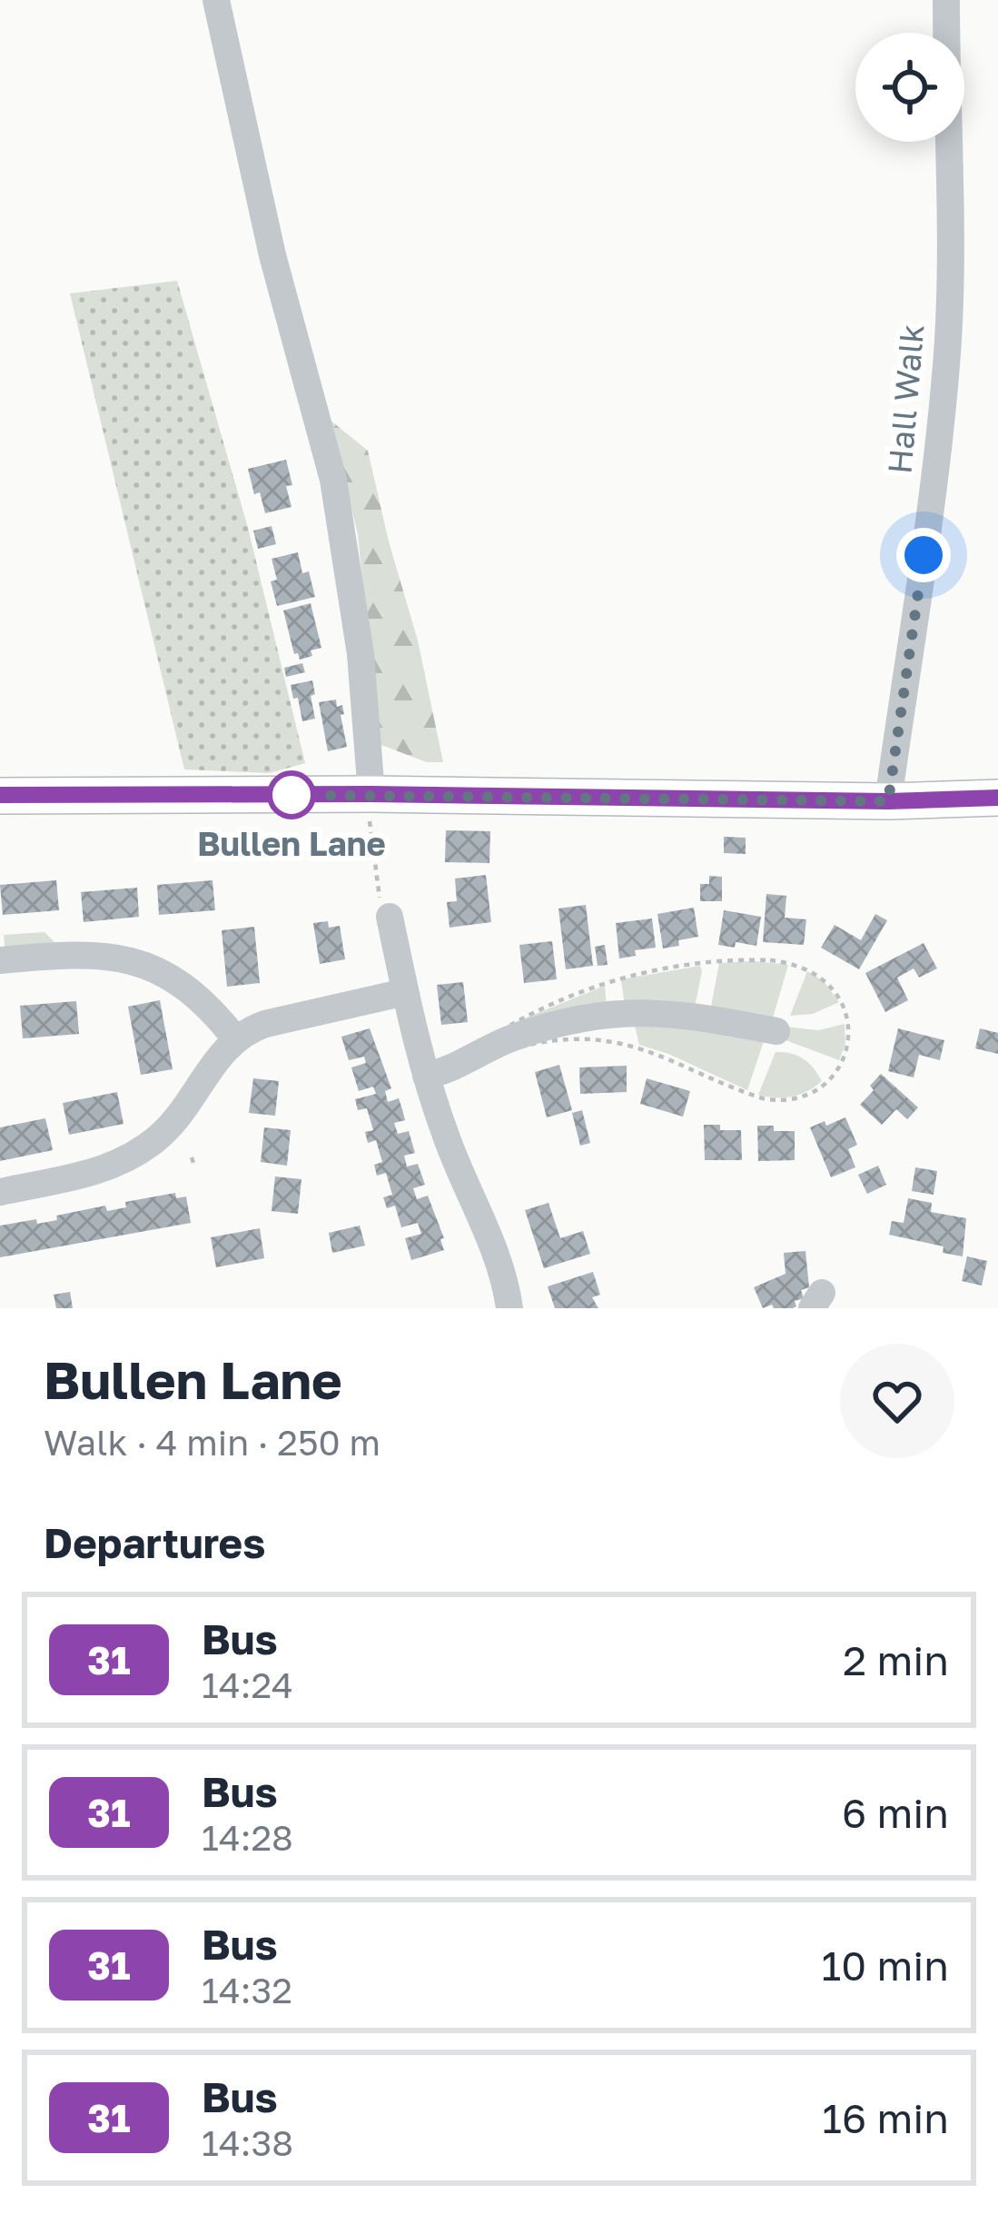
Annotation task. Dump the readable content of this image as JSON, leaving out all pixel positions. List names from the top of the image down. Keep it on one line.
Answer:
{"streets":{"street":["Hall Walk"]},"places":["Bullen Lane"],"lines":["bus line 31"],"page":{"heading":[["Bullen Lane","Walk · 4 min · 250 m"],"Departures"],"list":[{"mark":"31","name":"Bus","note":"14:24","value":"2 min"},{"mark":"31","name":"Bus","note":"14:28","value":"6 min"},{"mark":"31","name":"Bus","note":"14:32","value":"10 min"},{"mark":"31","name":"Bus","note":"14:38","value":"16 min"}]}}
